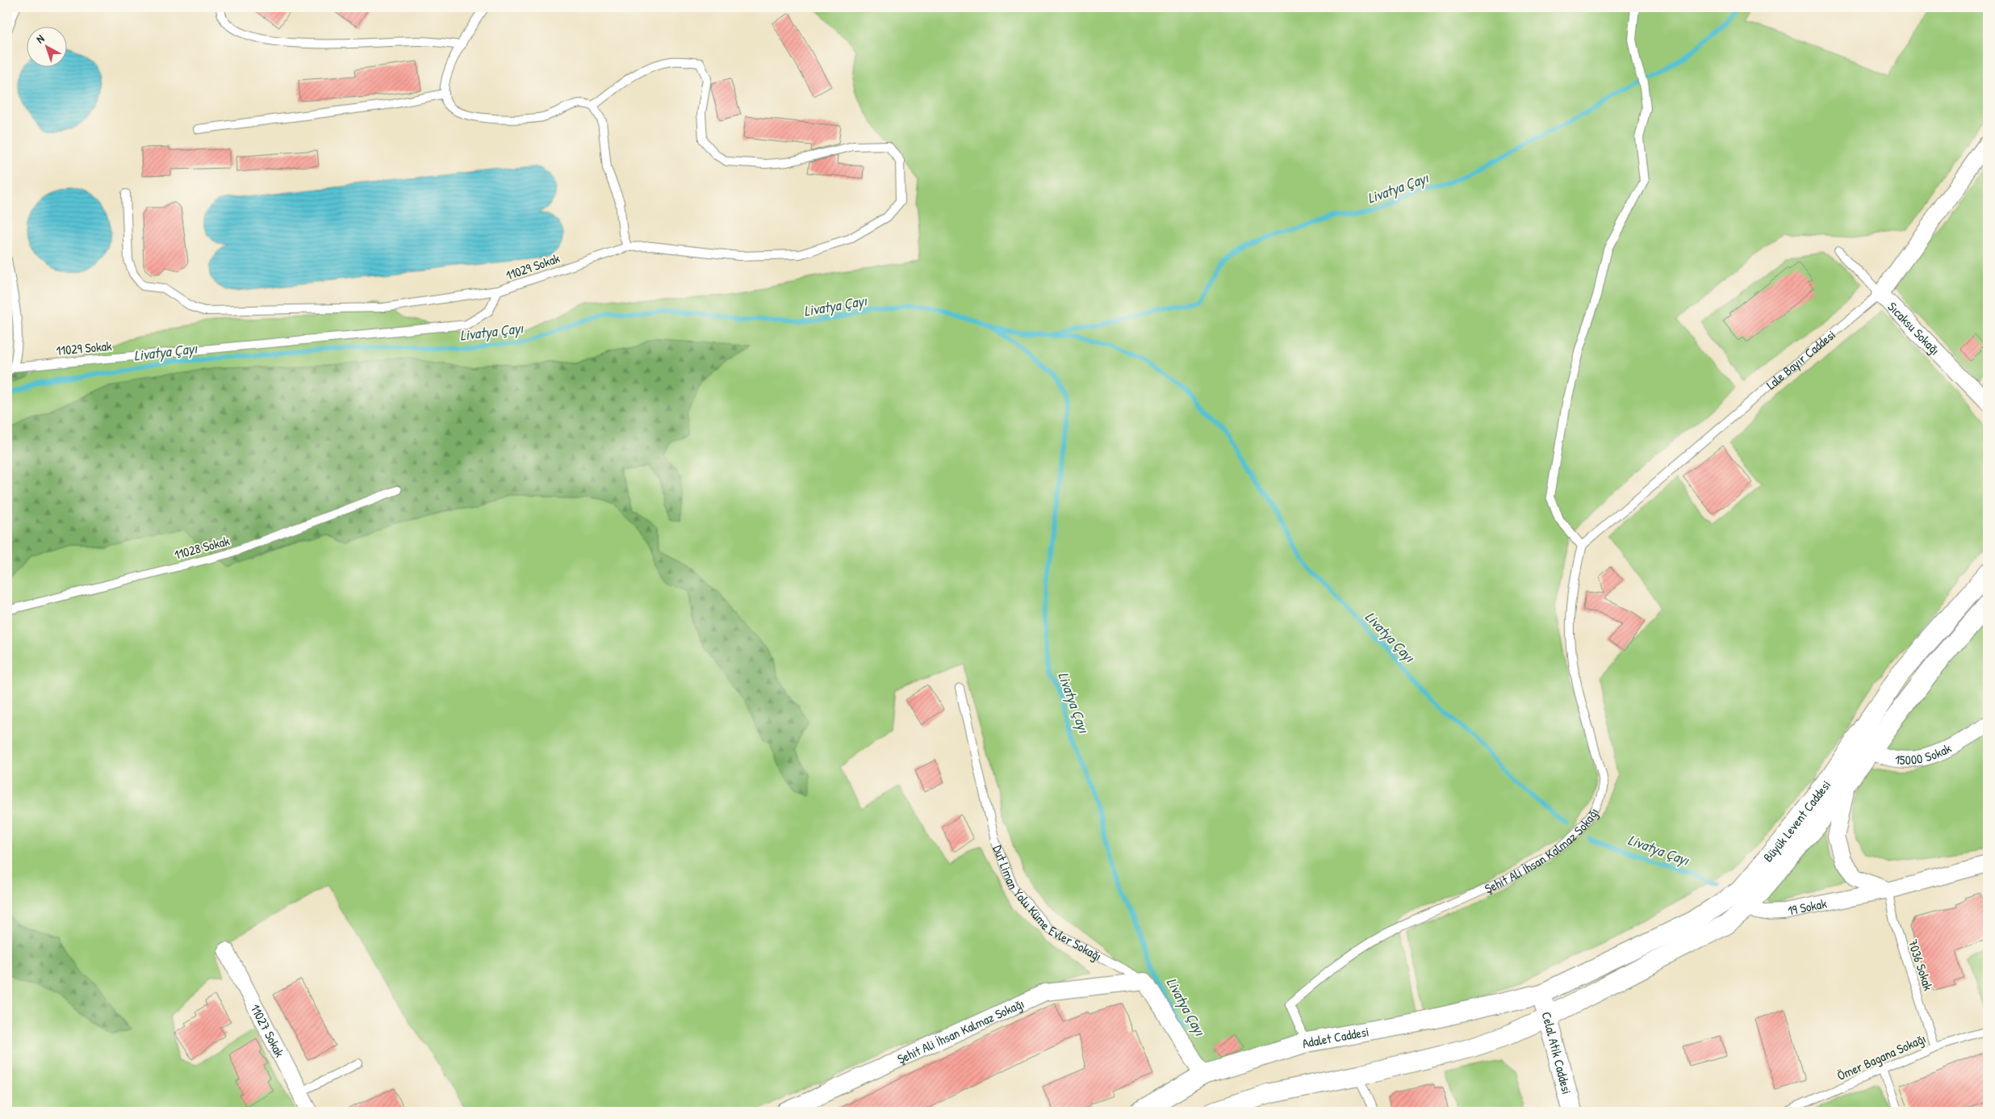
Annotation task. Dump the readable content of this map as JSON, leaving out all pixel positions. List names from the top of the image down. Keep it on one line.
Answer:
{"streets":{"street":["Sıcaksu Sokağı","Lale Bayır Caddesi","15000 Sokak","Büyük Levent Caddesi","Şehit Ali İhsan Kalmaz Sokağı","Dut Liman Yolu Küme Evler Sokağı","19 Sokak","11027 Sokak","Adalet Caddesi","Celal Atik Caddesi"],"lane":["11029 Sokak","11028 Sokak","7036 Sokak","Ömer Bagana Sokağı"]},"crossings":[["Sıcaksu Sokağı","Lale Bayır Caddesi"],["Lale Bayır Caddesi","Şehit Ali İhsan Kalmaz Sokağı"],["15000 Sokak","Büyük Levent Caddesi"],["Büyük Levent Caddesi","19 Sokak"],["Büyük Levent Caddesi","Adalet Caddesi"],["Büyük Levent Caddesi","Celal Atik Caddesi"],["Şehit Ali İhsan Kalmaz Sokağı","Dut Liman Yolu Küme Evler Sokağı"],["Şehit Ali İhsan Kalmaz Sokağı","Adalet Caddesi"],["Dut Liman Yolu Küme Evler Sokağı","Adalet Caddesi"],["19 Sokak","7036 Sokak"],["7036 Sokak","Ömer Bagana Sokağı"],["Adalet Caddesi","Celal Atik Caddesi"]],"water":["Livatya Çayı"],"north":"top left"}
